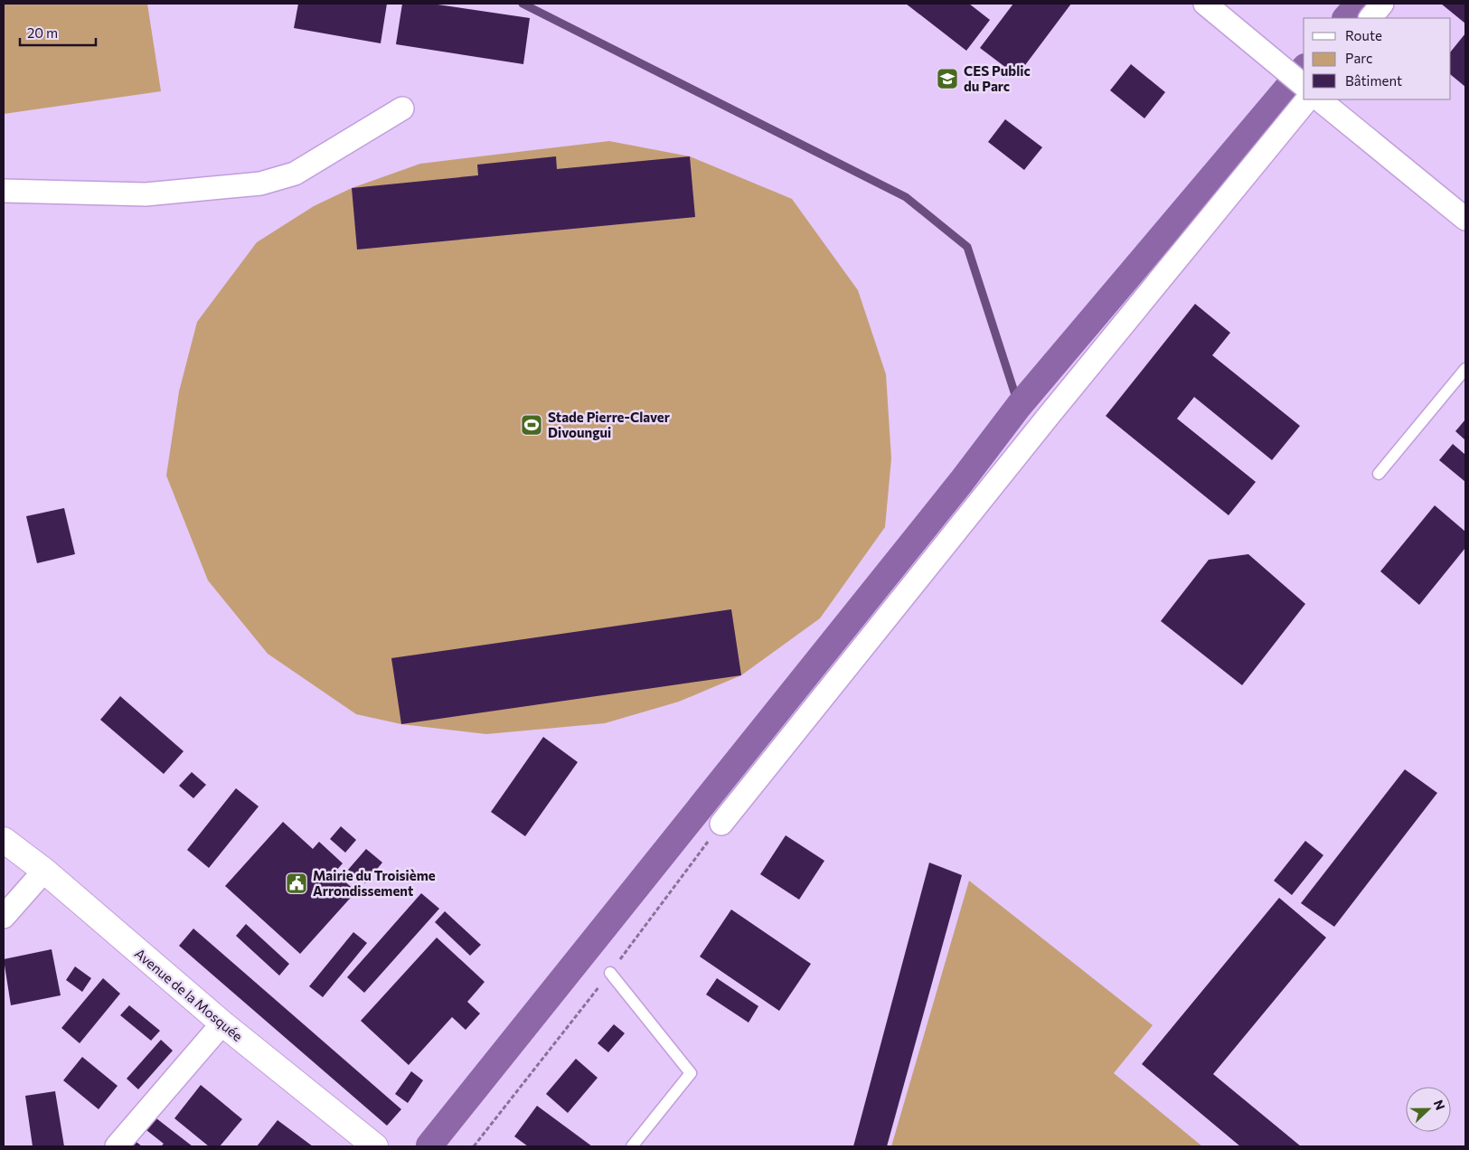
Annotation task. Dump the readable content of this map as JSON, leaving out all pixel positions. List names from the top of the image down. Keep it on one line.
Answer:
{"streets":{"street":["Avenue de la Mosquée"]},"places":{"school or university":["CES Public du Parc"],"sports":["Stade Pierre-Claver Divoungui"],"public building":["Mairie du Troisième Arrondissement"]},"legend":["Route","Parc","Bâtiment"],"scale_bar":"20 m","north":"right"}
